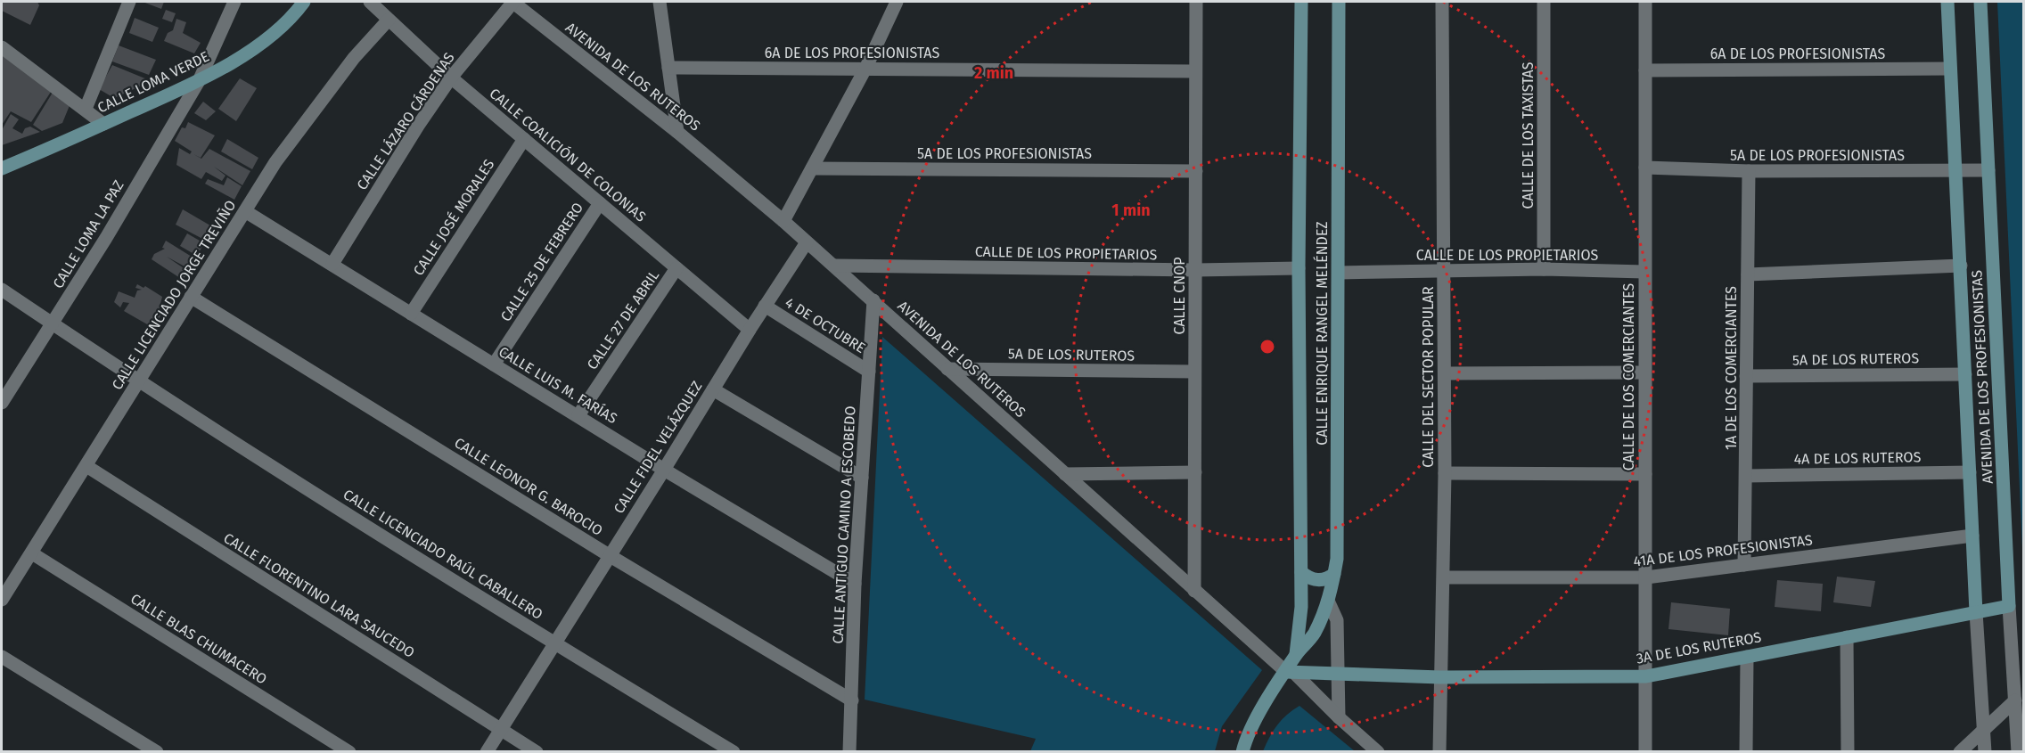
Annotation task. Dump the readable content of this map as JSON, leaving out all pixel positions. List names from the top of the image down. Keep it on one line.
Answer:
{"streets":{"street":["6A DE LOS PROFESIONISTAS","AVENIDA DE LOS RUTEROS","CALLE LOMA VERDE","CALLE LÁZARO CÁRDENAS","CALLE DE LOS TAXISTAS","5A DE LOS PROFESIONISTAS","CALLE COALICIÓN DE COLONIAS","CALLE JOSÉ MORALES","CALLE LOMA LA PAZ","CALLE DE LOS PROPIETARIOS","CALLE 25 DE FEBRERO","CALLE LICENCIADO JORGE TREVIÑO","CALLE CNOP","CALLE 27 DE ABRIL","4 DE OCTUBRE","CALLE ENRIQUE RANGEL MELÉNDEZ","5A DE LOS RUTEROS","1A DE LOS COMERCIANTES","CALLE DEL SECTOR POPULAR","CALLE DE LOS COMERCIANTES","AVENIDA DE LOS PROFESIONISTAS","CALLE LUIS M. FARÍAS","CALLE FIDEL VELÁZQUEZ","4A DE LOS RUTEROS","CALLE LEONOR G. BAROCIO","CALLE ANTIGUO CAMINO A ESCOBEDO","41A DE LOS PROFESIONISTAS","CALLE LICENCIADO RAÚL CABALLERO","CALLE FLORENTINO LARA SAUCEDO","CALLE BLAS CHUMACERO","3A DE LOS RUTEROS"]},"crossings":[["6A DE LOS PROFESIONISTAS","CALLE CNOP"],["6A DE LOS PROFESIONISTAS","CALLE DE LOS COMERCIANTES"],["6A DE LOS PROFESIONISTAS","AVENIDA DE LOS PROFESIONISTAS"],["AVENIDA DE LOS RUTEROS","CALLE LÁZARO CÁRDENAS"],["AVENIDA DE LOS RUTEROS","CALLE DE LOS PROPIETARIOS"],["AVENIDA DE LOS RUTEROS","CALLE CNOP"],["AVENIDA DE LOS RUTEROS","CALLE ENRIQUE RANGEL MELÉNDEZ"],["AVENIDA DE LOS RUTEROS","5A DE LOS RUTEROS"],["AVENIDA DE LOS RUTEROS","CALLE FIDEL VELÁZQUEZ"],["AVENIDA DE LOS RUTEROS","CALLE ANTIGUO CAMINO A ESCOBEDO"],["AVENIDA DE LOS RUTEROS","3A DE LOS RUTEROS"],["CALLE LOMA VERDE","CALLE LOMA LA PAZ"],["CALLE LÁZARO CÁRDENAS","CALLE COALICIÓN DE COLONIAS"],["CALLE LÁZARO CÁRDENAS","CALLE LUIS M. FARÍAS"],["CALLE DE LOS TAXISTAS","CALLE DE LOS PROPIETARIOS"],["5A DE LOS PROFESIONISTAS","CALLE CNOP"],["5A DE LOS PROFESIONISTAS","1A DE LOS COMERCIANTES"],["5A DE LOS PROFESIONISTAS","CALLE DE LOS COMERCIANTES"],["5A DE LOS PROFESIONISTAS","AVENIDA DE LOS PROFESIONISTAS"],["CALLE COALICIÓN DE COLONIAS","CALLE JOSÉ MORALES"],["CALLE COALICIÓN DE COLONIAS","CALLE 25 DE FEBRERO"],["CALLE COALICIÓN DE COLONIAS","CALLE LICENCIADO JORGE TREVIÑO"],["CALLE COALICIÓN DE COLONIAS","CALLE 27 DE ABRIL"],["CALLE COALICIÓN DE COLONIAS","CALLE FIDEL VELÁZQUEZ"],["CALLE JOSÉ MORALES","CALLE LUIS M. FARÍAS"],["CALLE LOMA LA PAZ","CALLE LICENCIADO RAÚL CABALLERO"],["CALLE DE LOS PROPIETARIOS","CALLE CNOP"],["CALLE DE LOS PROPIETARIOS","CALLE ENRIQUE RANGEL MELÉNDEZ"],["CALLE DE LOS PROPIETARIOS","CALLE DEL SECTOR POPULAR"],["CALLE DE LOS PROPIETARIOS","CALLE DE LOS COMERCIANTES"],["CALLE 25 DE FEBRERO","CALLE LUIS M. FARÍAS"],["CALLE LICENCIADO JORGE TREVIÑO","CALLE LUIS M. FARÍAS"],["CALLE LICENCIADO JORGE TREVIÑO","CALLE LEONOR G. BAROCIO"],["CALLE LICENCIADO JORGE TREVIÑO","CALLE LICENCIADO RAÚL CABALLERO"],["CALLE LICENCIADO JORGE TREVIÑO","CALLE FLORENTINO LARA SAUCEDO"],["CALLE LICENCIADO JORGE TREVIÑO","CALLE BLAS CHUMACERO"],["CALLE CNOP","5A DE LOS RUTEROS"],["CALLE 27 DE ABRIL","CALLE LUIS M. FARÍAS"],["4 DE OCTUBRE","CALLE FIDEL VELÁZQUEZ"],["4 DE OCTUBRE","CALLE ANTIGUO CAMINO A ESCOBEDO"],["CALLE ENRIQUE RANGEL MELÉNDEZ","3A DE LOS RUTEROS"],["5A DE LOS RUTEROS","1A DE LOS COMERCIANTES"],["5A DE LOS RUTEROS","AVENIDA DE LOS PROFESIONISTAS"],["1A DE LOS COMERCIANTES","4A DE LOS RUTEROS"],["1A DE LOS COMERCIANTES","41A DE LOS PROFESIONISTAS"],["CALLE DEL SECTOR POPULAR","41A DE LOS PROFESIONISTAS"],["CALLE DEL SECTOR POPULAR","3A DE LOS RUTEROS"],["CALLE DE LOS COMERCIANTES","41A DE LOS PROFESIONISTAS"],["CALLE DE LOS COMERCIANTES","3A DE LOS RUTEROS"],["AVENIDA DE LOS PROFESIONISTAS","4A DE LOS RUTEROS"],["AVENIDA DE LOS PROFESIONISTAS","41A DE LOS PROFESIONISTAS"],["AVENIDA DE LOS PROFESIONISTAS","3A DE LOS RUTEROS"],["CALLE LUIS M. FARÍAS","CALLE FIDEL VELÁZQUEZ"],["CALLE LUIS M. FARÍAS","CALLE ANTIGUO CAMINO A ESCOBEDO"],["CALLE FIDEL VELÁZQUEZ","CALLE LEONOR G. BAROCIO"],["CALLE FIDEL VELÁZQUEZ","CALLE LICENCIADO RAÚL CABALLERO"],["CALLE FIDEL VELÁZQUEZ","CALLE FLORENTINO LARA SAUCEDO"],["CALLE LEONOR G. BAROCIO","CALLE ANTIGUO CAMINO A ESCOBEDO"]],"rings":["2 min","1 min"]}
